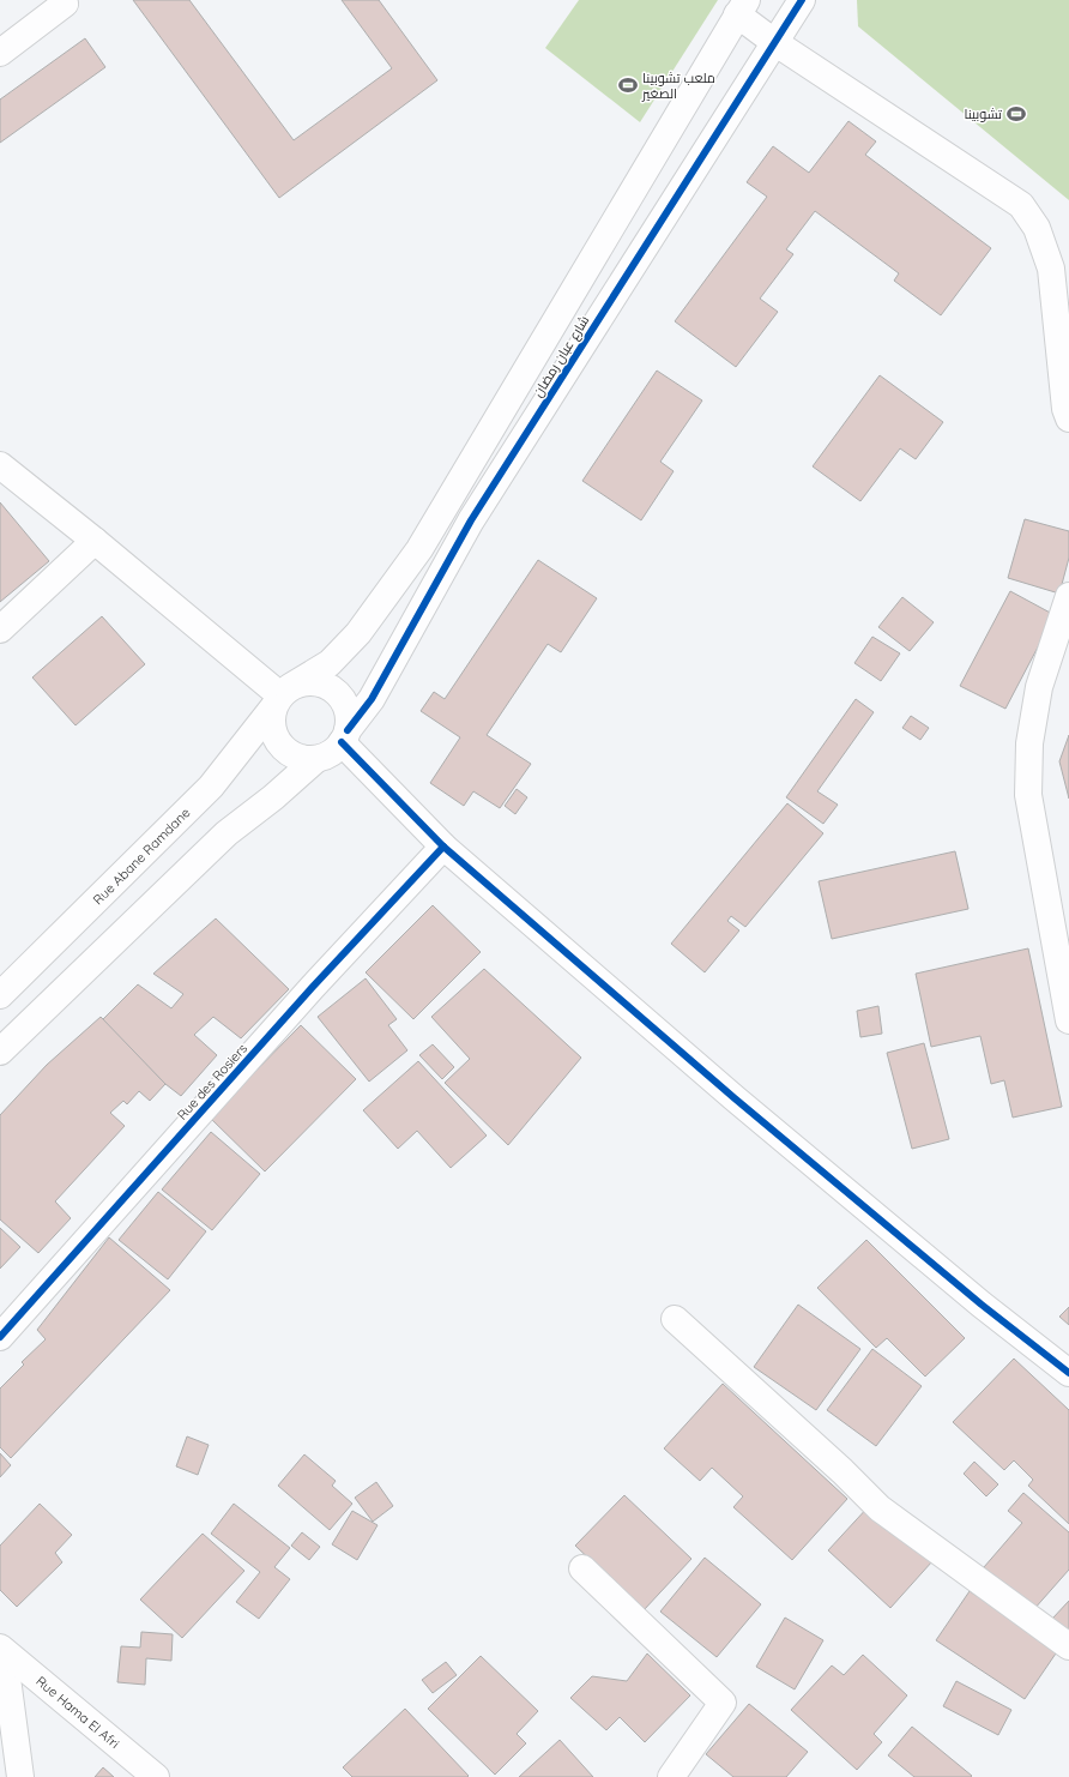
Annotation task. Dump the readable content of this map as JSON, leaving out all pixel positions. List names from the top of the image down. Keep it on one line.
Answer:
{"streets":{"street":["شارع عبان رمضان","Rue Abane Ramdane","Rue des Rosiers","Rue Hama El Afri"]},"crossings":[["شارع عبان رمضان","Rue Abane Ramdane"]],"places":{"sports":["ملعب تشوبينا الصغير","تشوبينا"]}}
